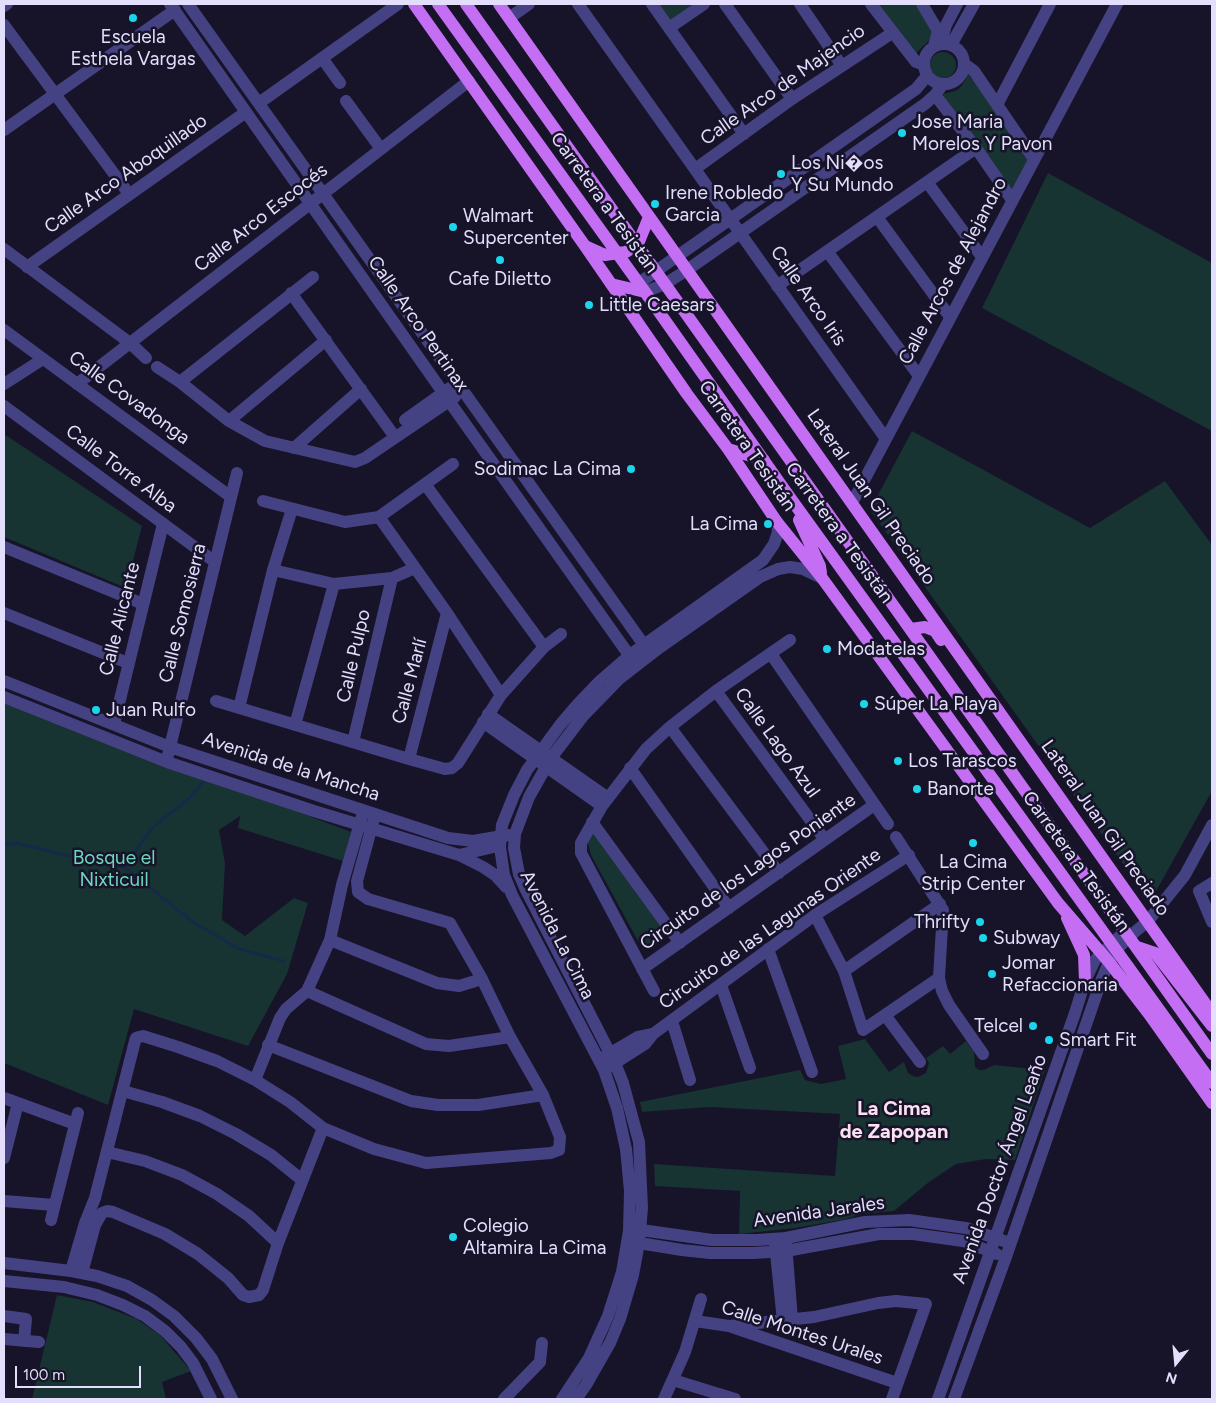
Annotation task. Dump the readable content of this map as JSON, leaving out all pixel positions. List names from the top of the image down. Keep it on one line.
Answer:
{"streets":{"main road":["Carretera a Tesistán","Carretera Tesistán","Lateral Juan Gil Preciado"],"street":["Calle Arco de Majencio","Calle Arco Aboquillado","Calle Arco Escocés","Calle Arcos de Alejandro","Calle Arco Iris","Calle Arco Pertinax","Calle Covadonga","Calle Torre Alba","Calle Somosierra","Calle Alicante","Calle Pulpo","Calle Marlí","Calle Lago Azul","Avenida de la Mancha","Circuito de los Lagos Poniente","Circuito de las Lagunas Oriente","Avenida La Cima","Avenida Doctor Ángel Leaño","Avenida Jarales","Calle Montes Urales"]},"crossings":[["Calle Arco de Majencio","Calle Arco Iris"],["Calle Arco Aboquillado","Calle Arco Pertinax"],["Calle Arco Escocés","Calle Arco Pertinax"],["Calle Arco Escocés","Calle Covadonga"],["Calle Arco Escocés","Carretera Tesistán"],["Calle Arcos de Alejandro","Calle Arco Iris"],["Calle Arcos de Alejandro","Lateral Juan Gil Preciado"],["Calle Arco Pertinax","Avenida La Cima"],["Calle Covadonga","Calle Somosierra"],["Carretera Tesistán","Avenida La Cima"],["Calle Torre Alba","Calle Somosierra"],["Calle Torre Alba","Calle Alicante"],["Calle Somosierra","Avenida de la Mancha"],["Calle Alicante","Avenida de la Mancha"],["Calle Lago Azul","Circuito de los Lagos Poniente"],["Avenida de la Mancha","Avenida La Cima"],["Circuito de las Lagunas Oriente","Avenida La Cima"],["Avenida La Cima","Avenida Jarales"],["Avenida Doctor Ángel Leaño","Avenida Jarales"]],"districts":["La Cima de Zapopan"],"parks":["Bosque el Nixticuil"],"places":["Escuela Esthela Vargas","Jose Maria Morelos Y Pavon","Los Ni�os Y Su Mundo","Irene Robledo Garcia","Walmart Supercenter","Cafe Diletto","Little Caesars","Sodimac La Cima","La Cima","Modatelas","Súper La Playa","Juan Rulfo","Los Tarascos","Banorte","La Cima Strip Center","Thrifty","Subway","Jomar Refaccionaria","Telcel","Smart Fit","Colegio Altamira La Cima"],"scale_bar":"100 m","north":"bottom"}
